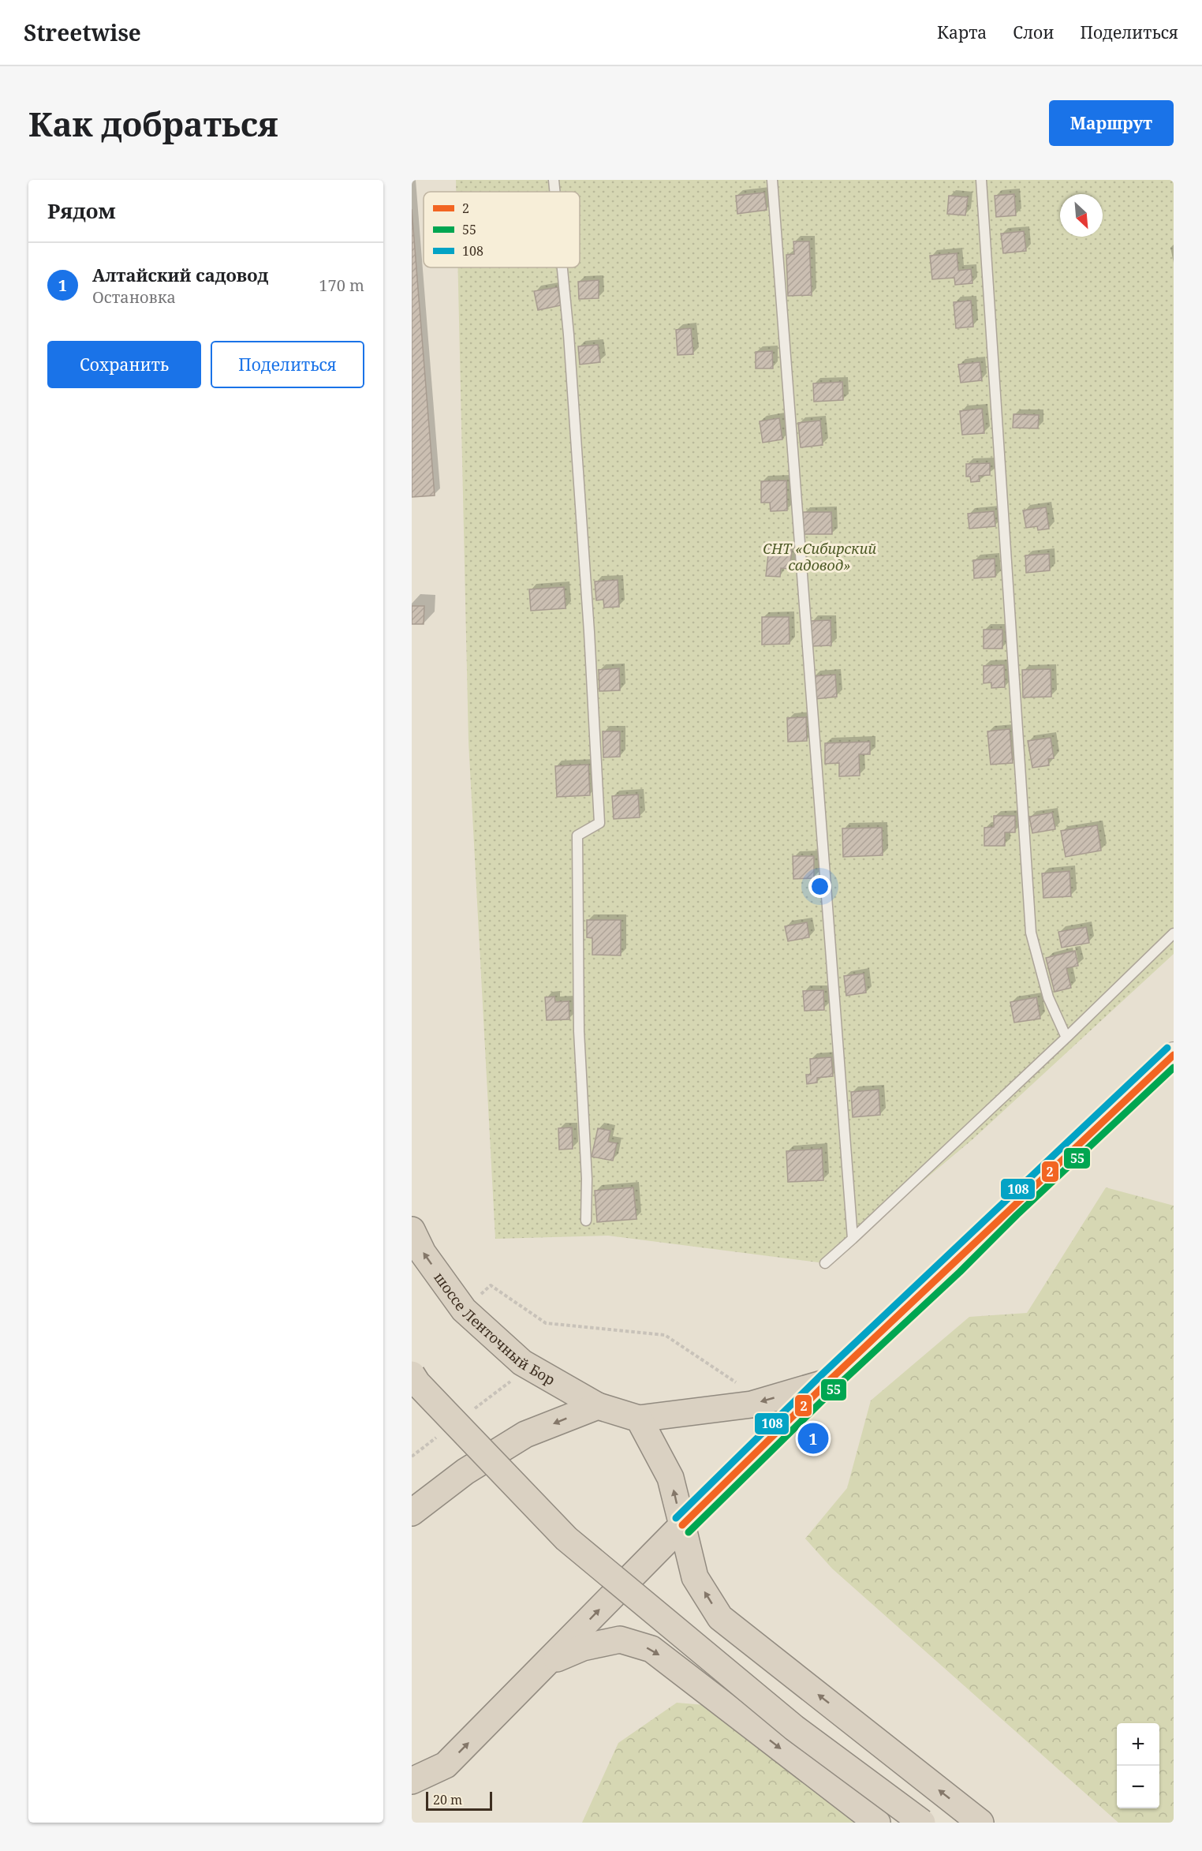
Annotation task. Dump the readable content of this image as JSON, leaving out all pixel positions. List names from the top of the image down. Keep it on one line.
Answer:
{"streets":{"highway":["шоссе Ленточный Бор"]},"parks":["СНТ «Сибирский садовод»"],"lines":["transit line 108","transit line 2","transit line 55"],"legend":["2","55","108"],"scale_bar":"20 m","north":"bottom right","page":{"header":"Streetwise","nav":["Карта","Слои","Поделиться"],"buttons":["Маршрут",["Сохранить","Поделиться"]],"title":"Как добраться","heading":"Рядом","list":[{"mark":"1","name":"Алтайский садовод","note":"Остановка","value":"170 m"}],"pins":"1","map_buttons":["+","−"],"scale":"20 m"}}
